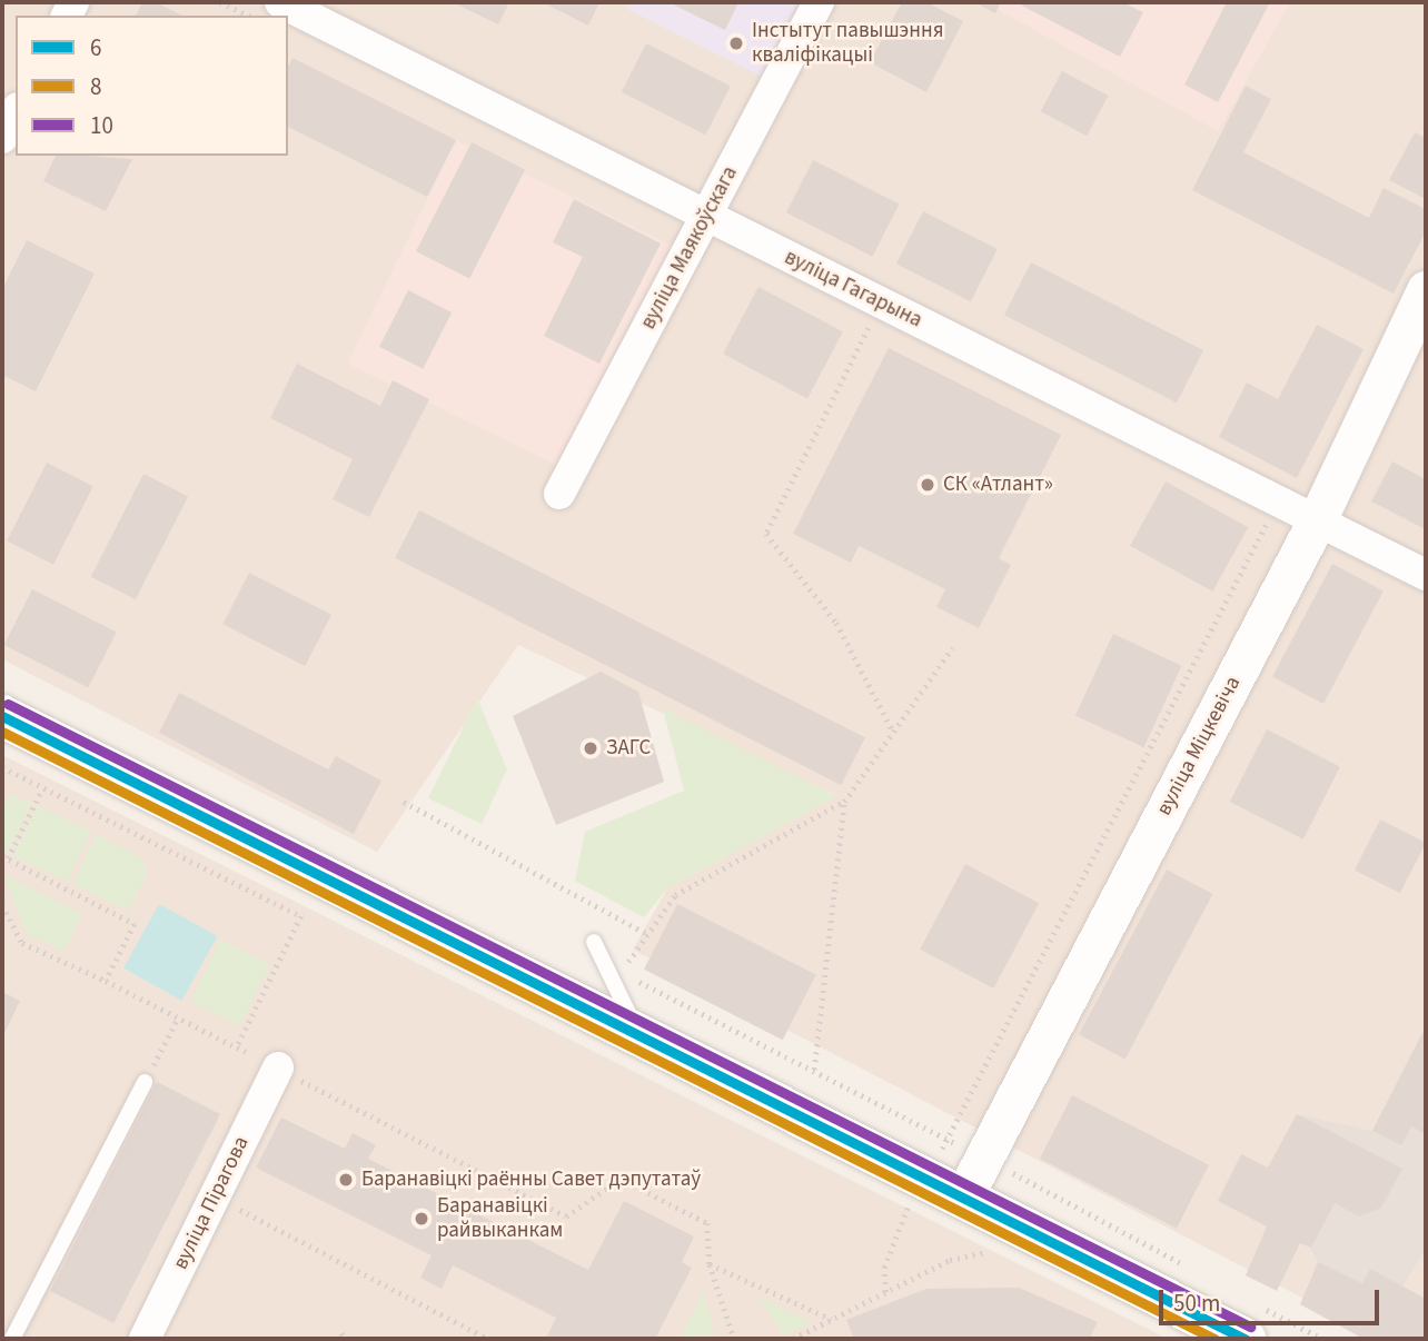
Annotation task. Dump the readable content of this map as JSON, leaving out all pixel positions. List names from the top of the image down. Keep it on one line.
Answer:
{"streets":{"street":["вуліца Маякоўскага","вуліца Гагарына","вуліца Міцкевіча","вуліца Пірагова"]},"crossings":[["вуліца Маякоўскага","вуліца Гагарына"],["вуліца Гагарына","вуліца Міцкевіча"]],"places":["Інстытут павышэння кваліфікацыі","СК «Атлант»","ЗАГС","Баранавіцкі раённы Савет дэпутатаў","Баранавіцкі райвыканкам"],"lines":["transit line 10","transit line 6","transit line 8"],"legend":["6","8","10"],"scale_bar":"50 m"}
